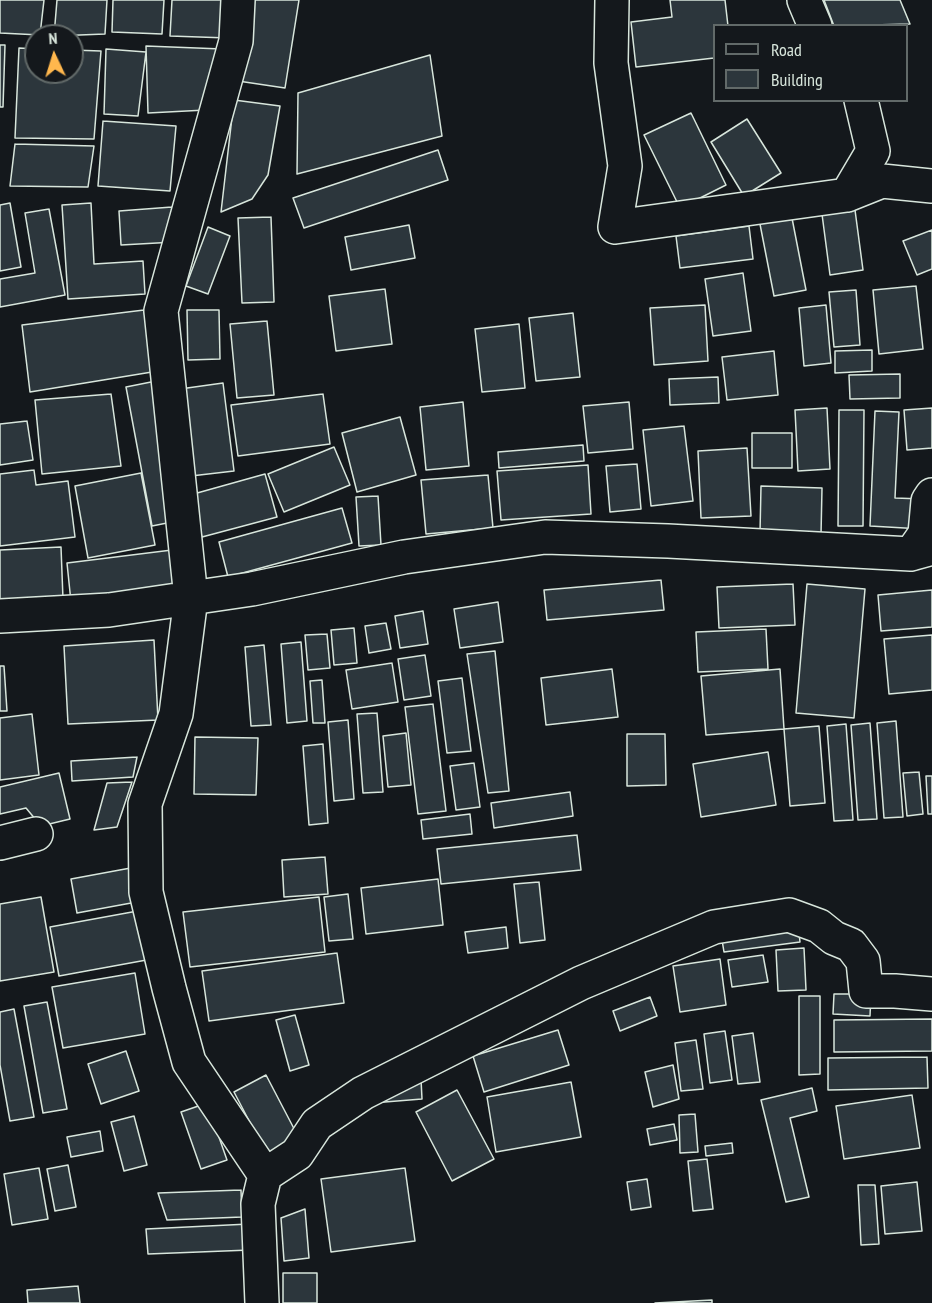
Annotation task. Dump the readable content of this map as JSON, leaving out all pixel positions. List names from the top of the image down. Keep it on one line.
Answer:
{"legend":["Road","Building"],"north":"top"}
